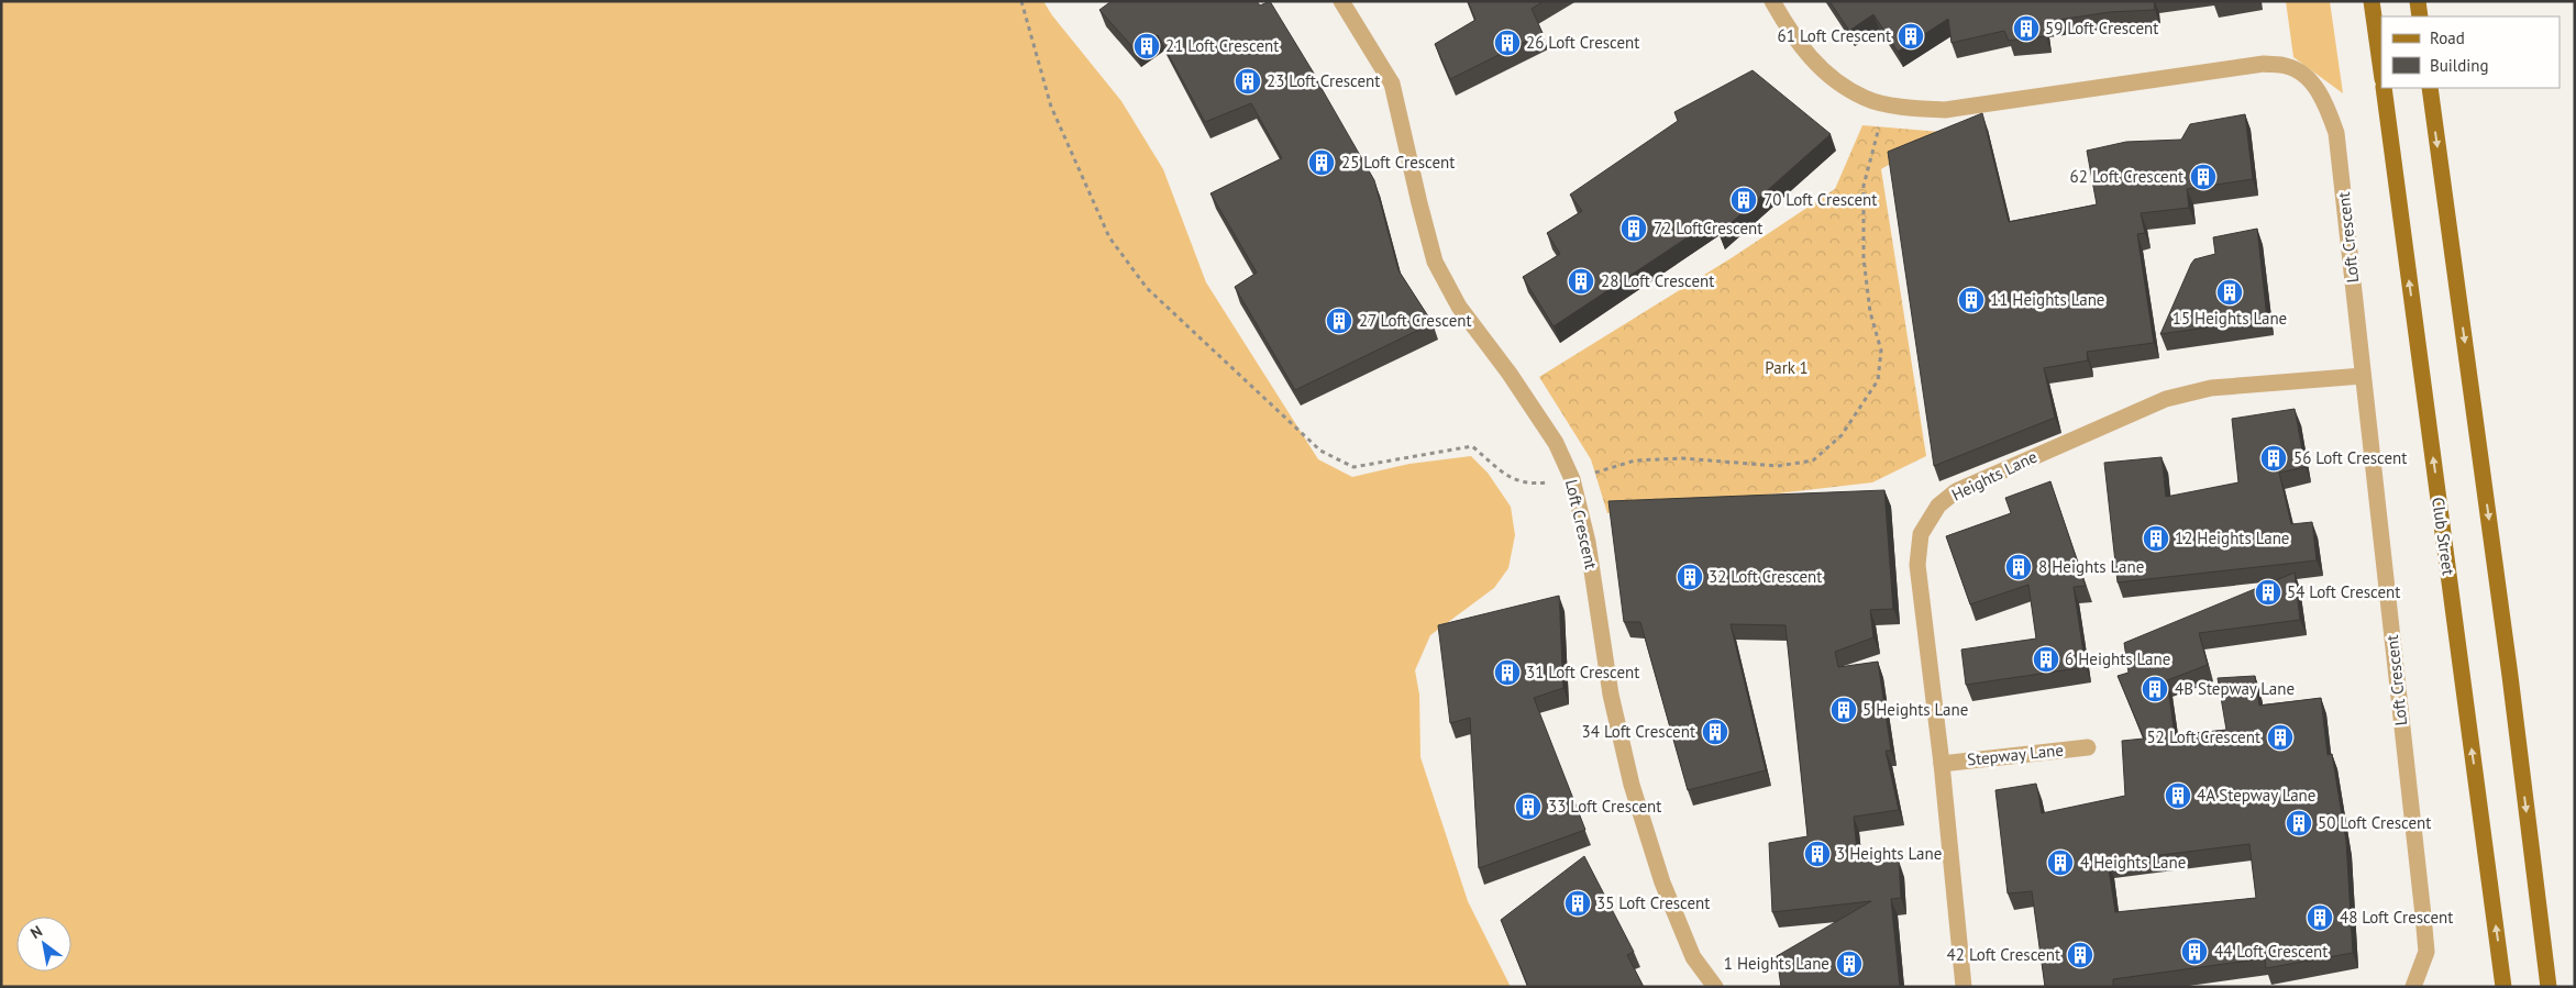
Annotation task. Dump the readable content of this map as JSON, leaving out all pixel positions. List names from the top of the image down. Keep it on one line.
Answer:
{"streets":{"main road":["Club Street"],"street":["Loft Crescent","Heights Lane","Stepway Lane"]},"crossings":[["Loft Crescent","Heights Lane"],["Heights Lane","Stepway Lane"]],"parks":["Park 1"],"places":{"building":["59 Loft Crescent","61 Loft Crescent","26 Loft Crescent","21 Loft Crescent","23 Loft Crescent","25 Loft Crescent","62 Loft Crescent","70 Loft Crescent","72 LoftCrescent","28 Loft Crescent","15 Heights Lane","11 Heights Lane","27 Loft Crescent","56 Loft Crescent","12 Heights Lane","8 Heights Lane","32 Loft Crescent","54 Loft Crescent","6 Heights Lane","31 Loft Crescent","4B Stepway Lane","5 Heights Lane","34 Loft Crescent","52 Loft Crescent","4A Stepway Lane","33 Loft Crescent","50 Loft Crescent","3 Heights Lane","4 Heights Lane","35 Loft Crescent","48 Loft Crescent","44 Loft Crescent","42 Loft Crescent","1 Heights Lane"]},"legend":["Road","Building"],"north":"top left"}
